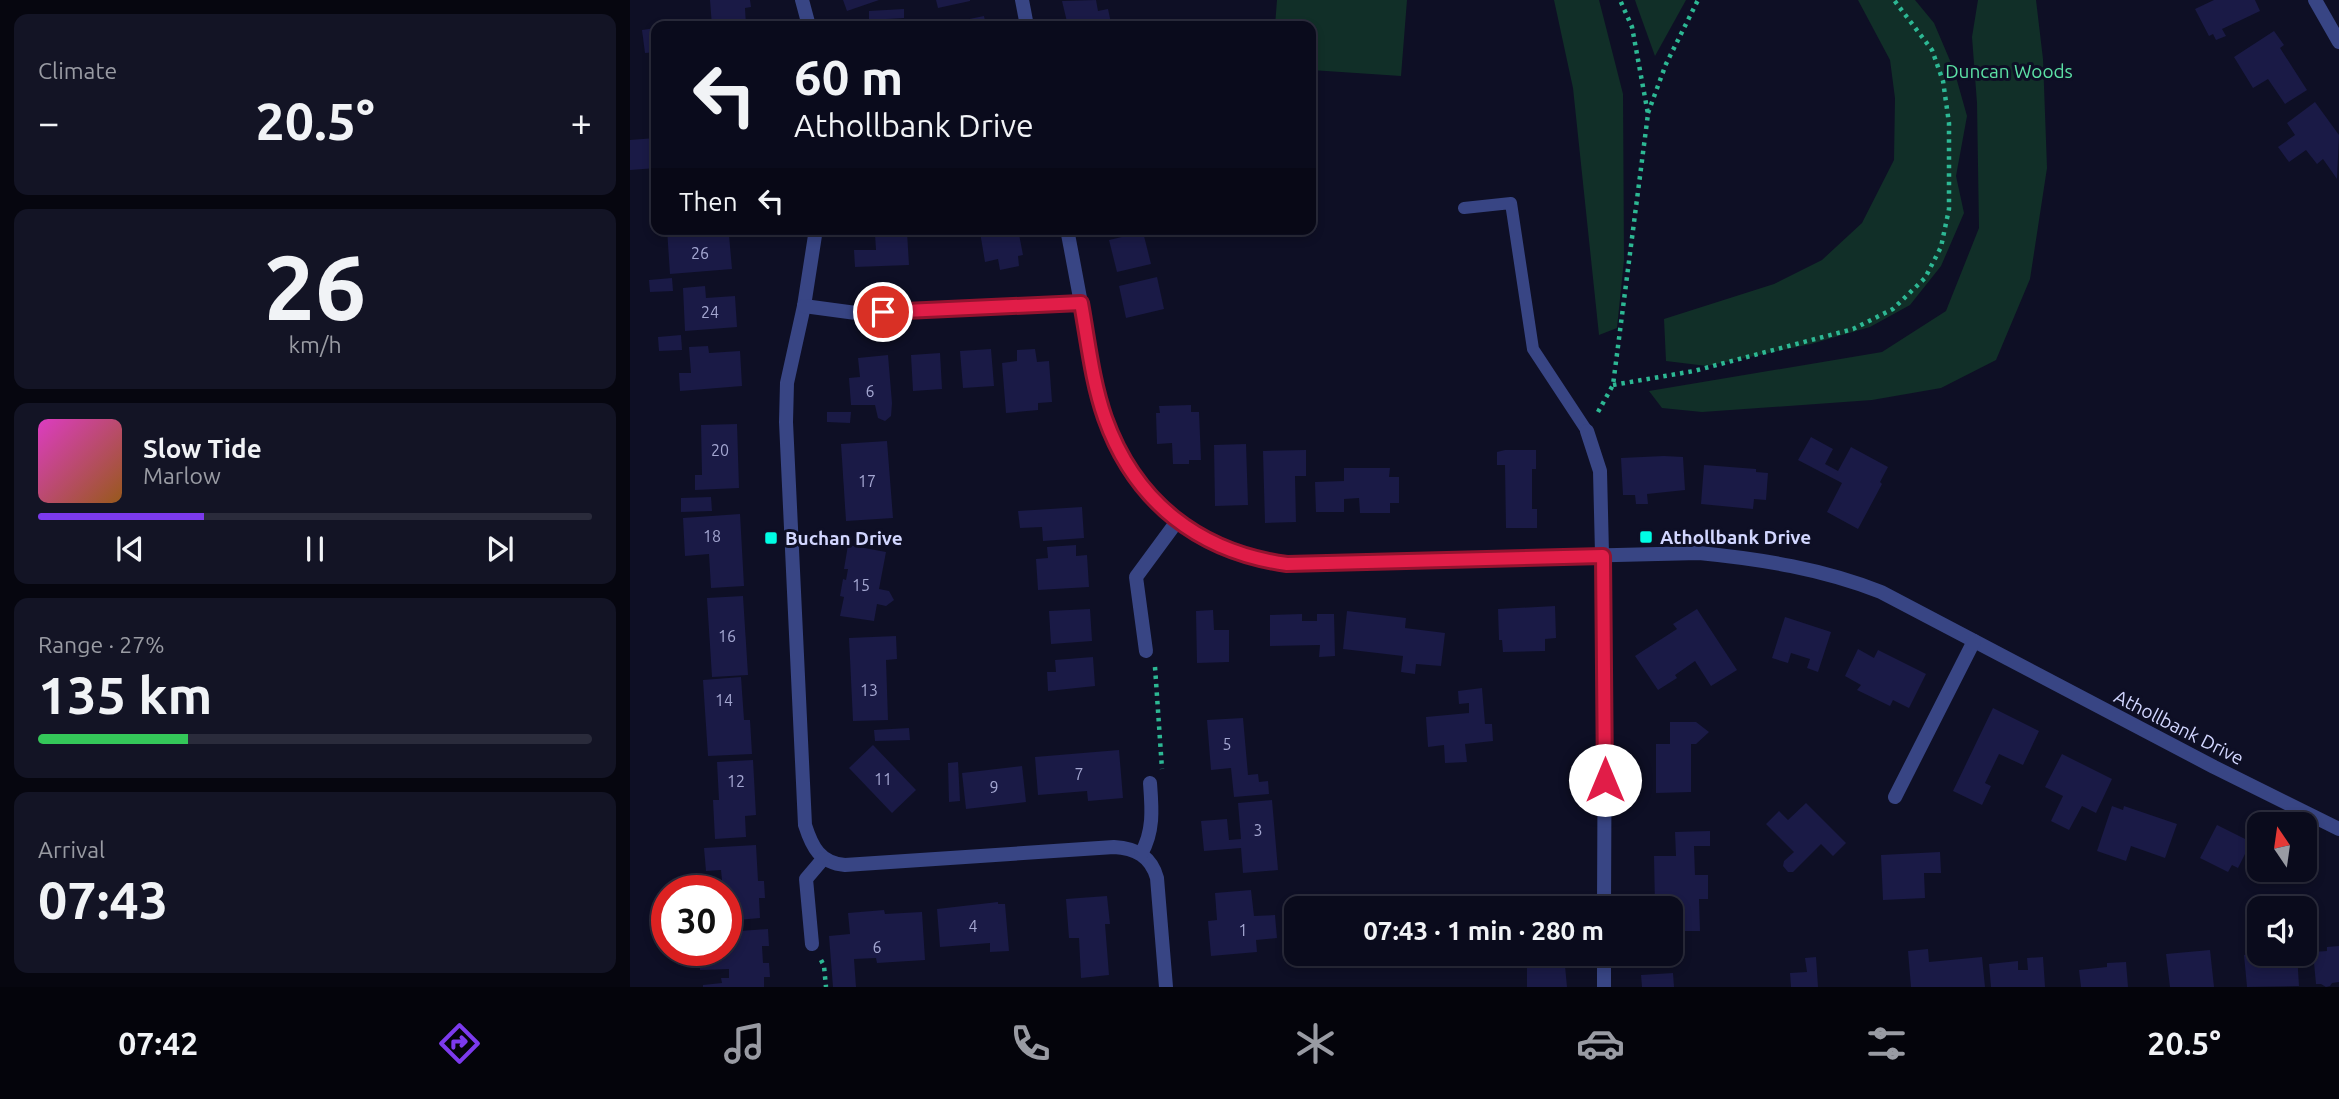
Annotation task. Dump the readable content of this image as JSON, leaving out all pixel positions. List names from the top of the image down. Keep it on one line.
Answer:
{"streets":{"street":["Athollbank Drive"]},"parks":["Duncan Woods"],"places":{"transit":["Athollbank Drive","Buchan Drive"]},"house_numbers":["26","24","6","20","17","18","15","16","13","14","5","7","11","12","9","3","4","1","6"],"north":"top","page":{"tile":["Climate",["26","km/h"],["Range · 27%","135 km"],["Arrival","07:43"]],"turn":["60 m","Athollbank Drive"],"heat":["−","20.5°","+"],"then":"Then","song":["Slow Tide","Marlow"],"limit":"30","trip":"07:43 · 1 min · 280 m","tabs":["07:42","20.5°"]}}
